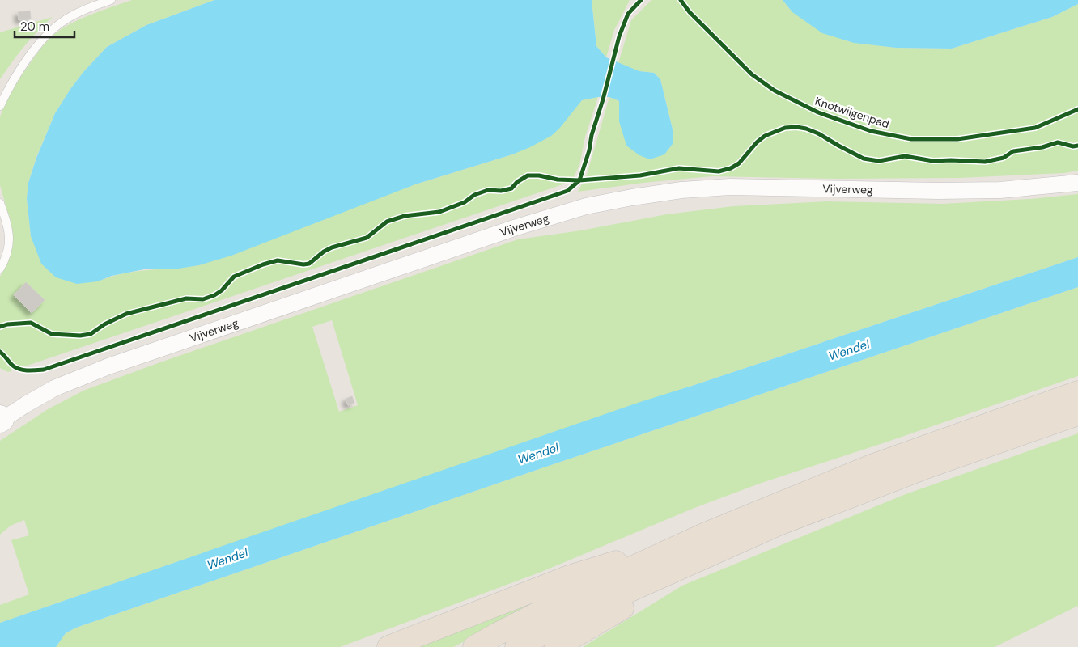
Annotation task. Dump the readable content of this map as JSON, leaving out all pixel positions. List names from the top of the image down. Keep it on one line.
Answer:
{"streets":{"street":["Vijverweg"],"cycle path":["Knotwilgenpad"]},"water":["Wendel"],"scale_bar":"20 m"}
